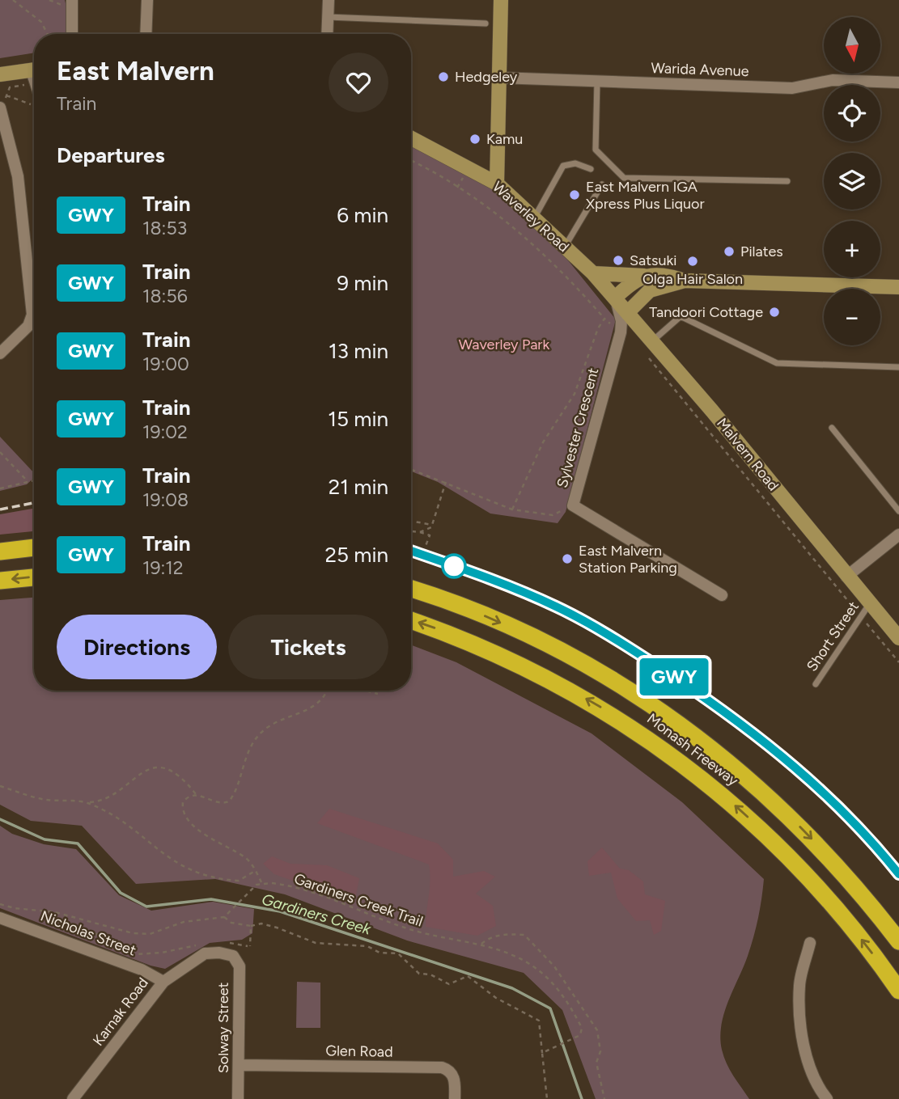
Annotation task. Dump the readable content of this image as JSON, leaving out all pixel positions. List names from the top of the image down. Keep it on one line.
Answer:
{"streets":{"highway":["Monash Freeway"],"main road":["Waverley Road","Malvern Road"],"street":["Warida Avenue","Sylvester Crescent","Nicholas Street","Karnak Road","Solway Street","Glen Road"],"lane":["Short Street"],"path":["Gardiners Creek Trail"]},"crossings":[["Waverley Road","Malvern Road"],["Sylvester Crescent","Malvern Road"],["Malvern Road","Short Street"],["Nicholas Street","Karnak Road"],["Karnak Road","Solway Street"],["Solway Street","Glen Road"]],"water":["Gardiners Creek"],"parks":["Waverley Park"],"places":["Hedgeley","Kamu","East Malvern IGA Xpress Plus Liquor","Pilates","Satsuki","Olga Hair Salon","Tandoori Cottage","East Malvern Station Parking"],"north":"bottom","page":{"on_map":"GWY","map_buttons":["+","−"],"heading":[["East Malvern","Train"],"Departures"],"list":[{"mark":"GWY","name":"Train","note":"18:53","value":"6 min"},{"mark":"GWY","name":"Train","note":"18:56","value":"9 min"},{"mark":"GWY","name":"Train","note":"19:00","value":"13 min"},{"mark":"GWY","name":"Train","note":"19:02","value":"15 min"},{"mark":"GWY","name":"Train","note":"19:08","value":"21 min"},{"mark":"GWY","name":"Train","note":"19:12","value":"25 min"}],"buttons":["Directions","Tickets"]}}
